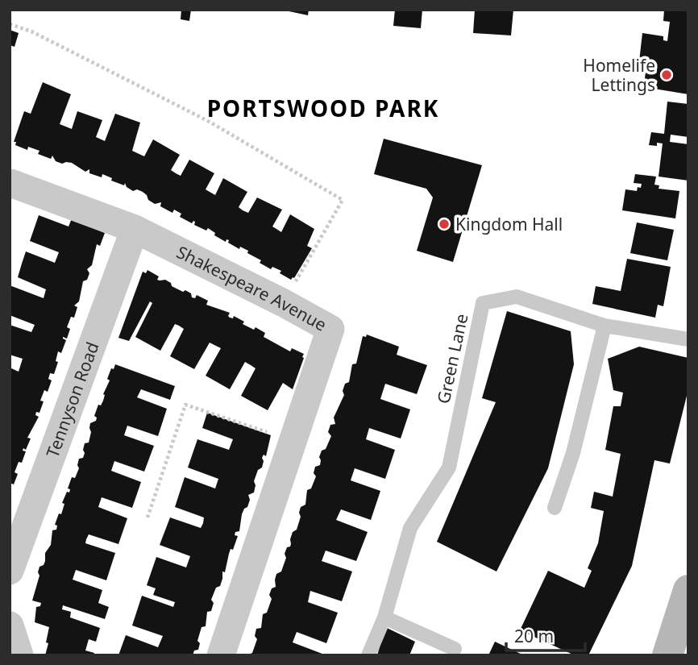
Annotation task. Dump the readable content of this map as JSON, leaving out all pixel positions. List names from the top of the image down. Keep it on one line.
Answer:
{"streets":{"street":["Shakespeare Avenue","Tennyson Road"],"lane":["Green Lane"]},"crossings":[["Shakespeare Avenue","Tennyson Road"]],"districts":["PORTSWOOD PARK"],"places":["Homelife Lettings","Kingdom Hall"],"scale_bar":"20 m"}
